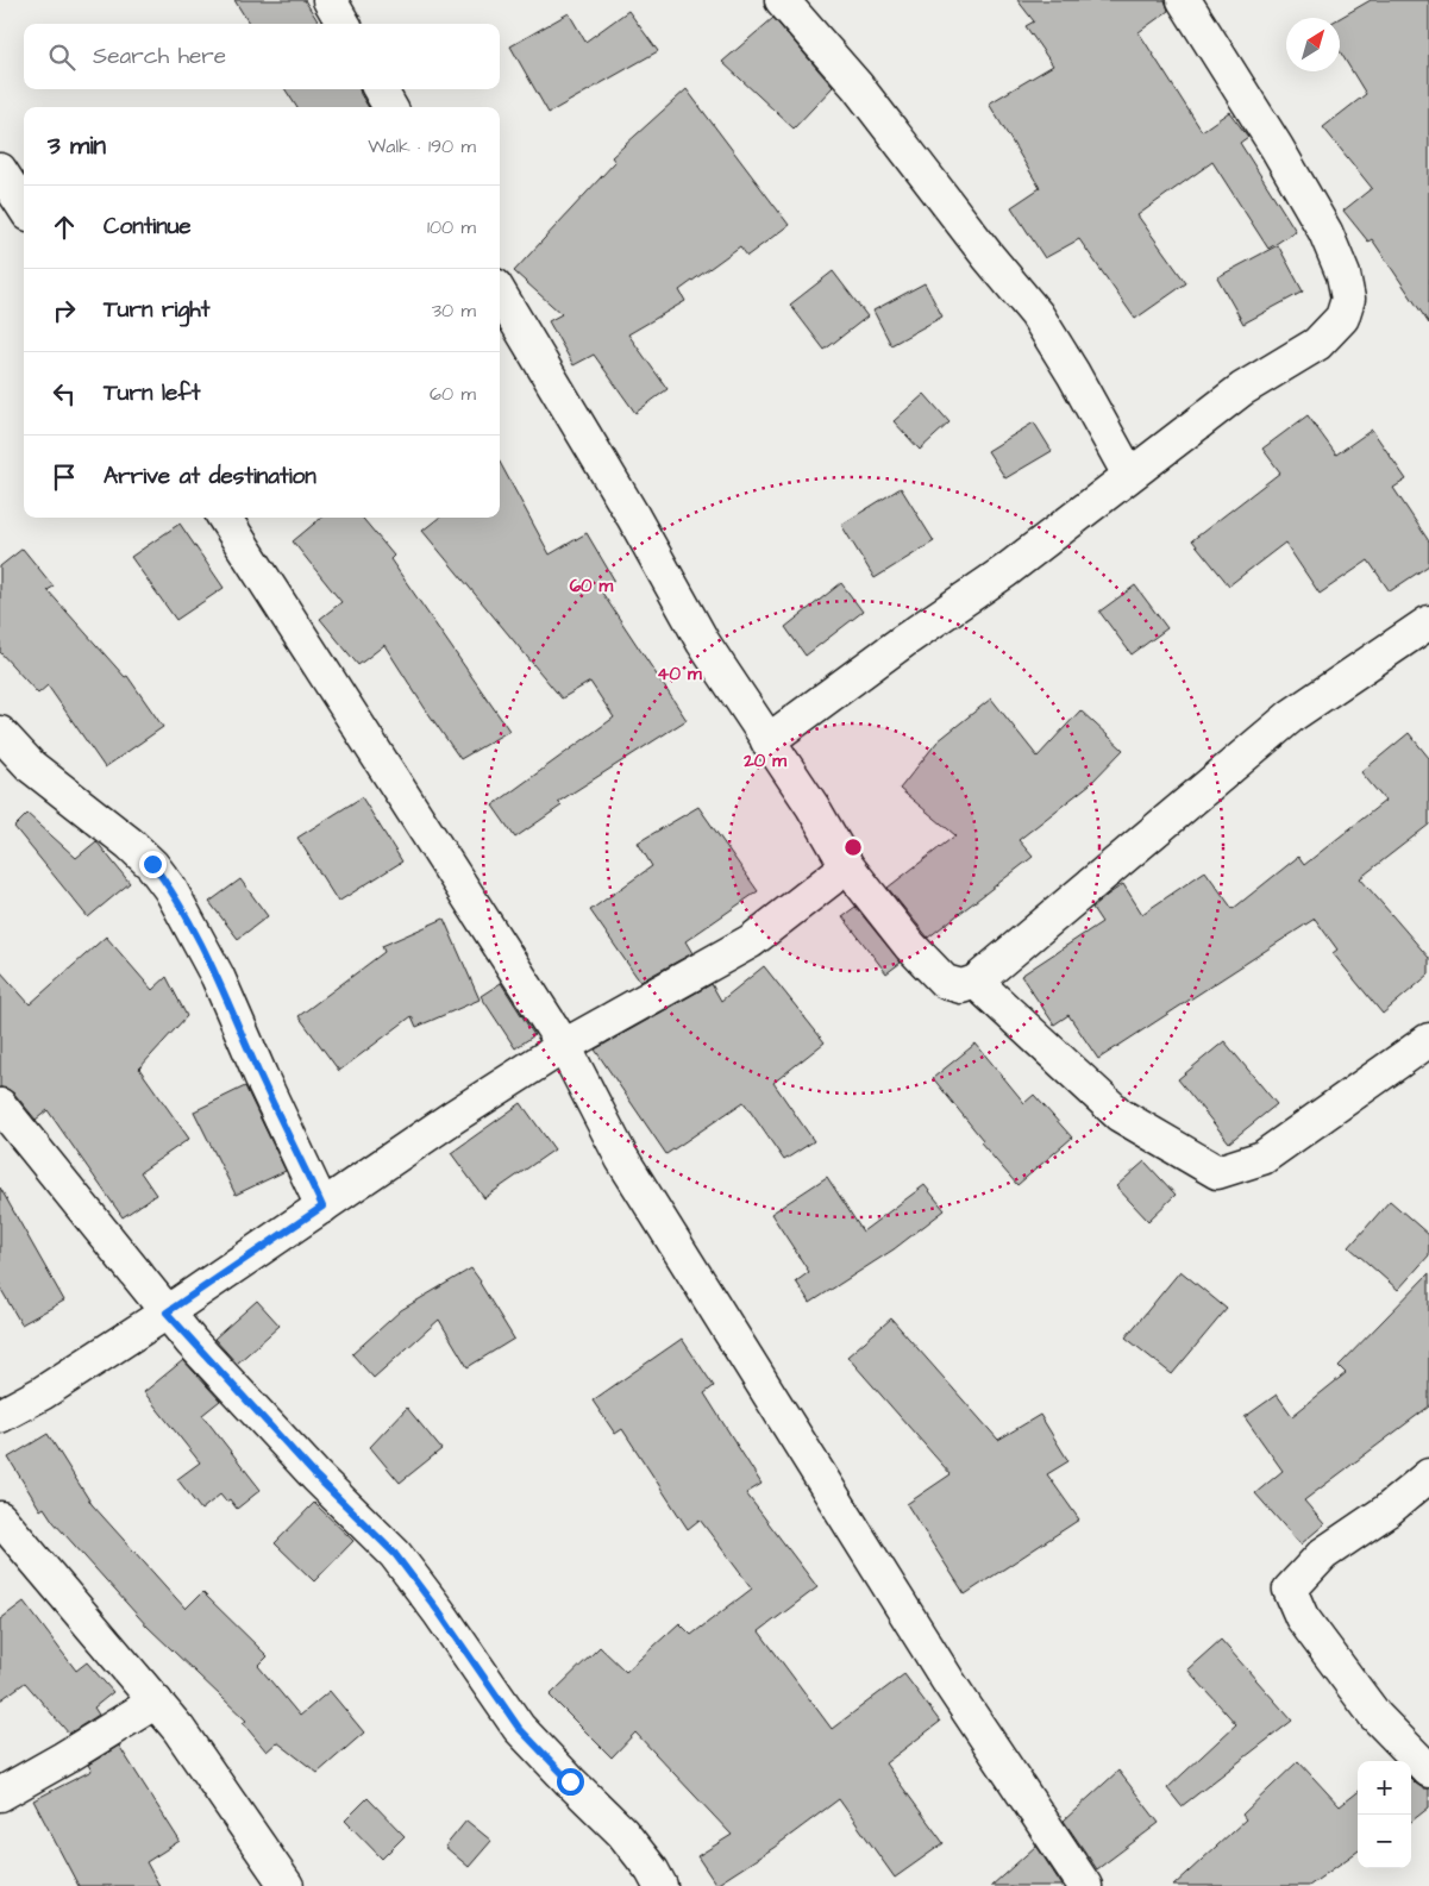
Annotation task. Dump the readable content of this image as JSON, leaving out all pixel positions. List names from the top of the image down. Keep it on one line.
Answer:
{"north":"top right","page":{"search":"Search here","heading":["3 min","Walk · 190 m"],"list":[["Continue","100 m"],["Turn right","30 m"],["Turn left","60 m"],"Arrive at destination"],"map_buttons":["+","−"]},"rings":["60 m","40 m","20 m"]}
